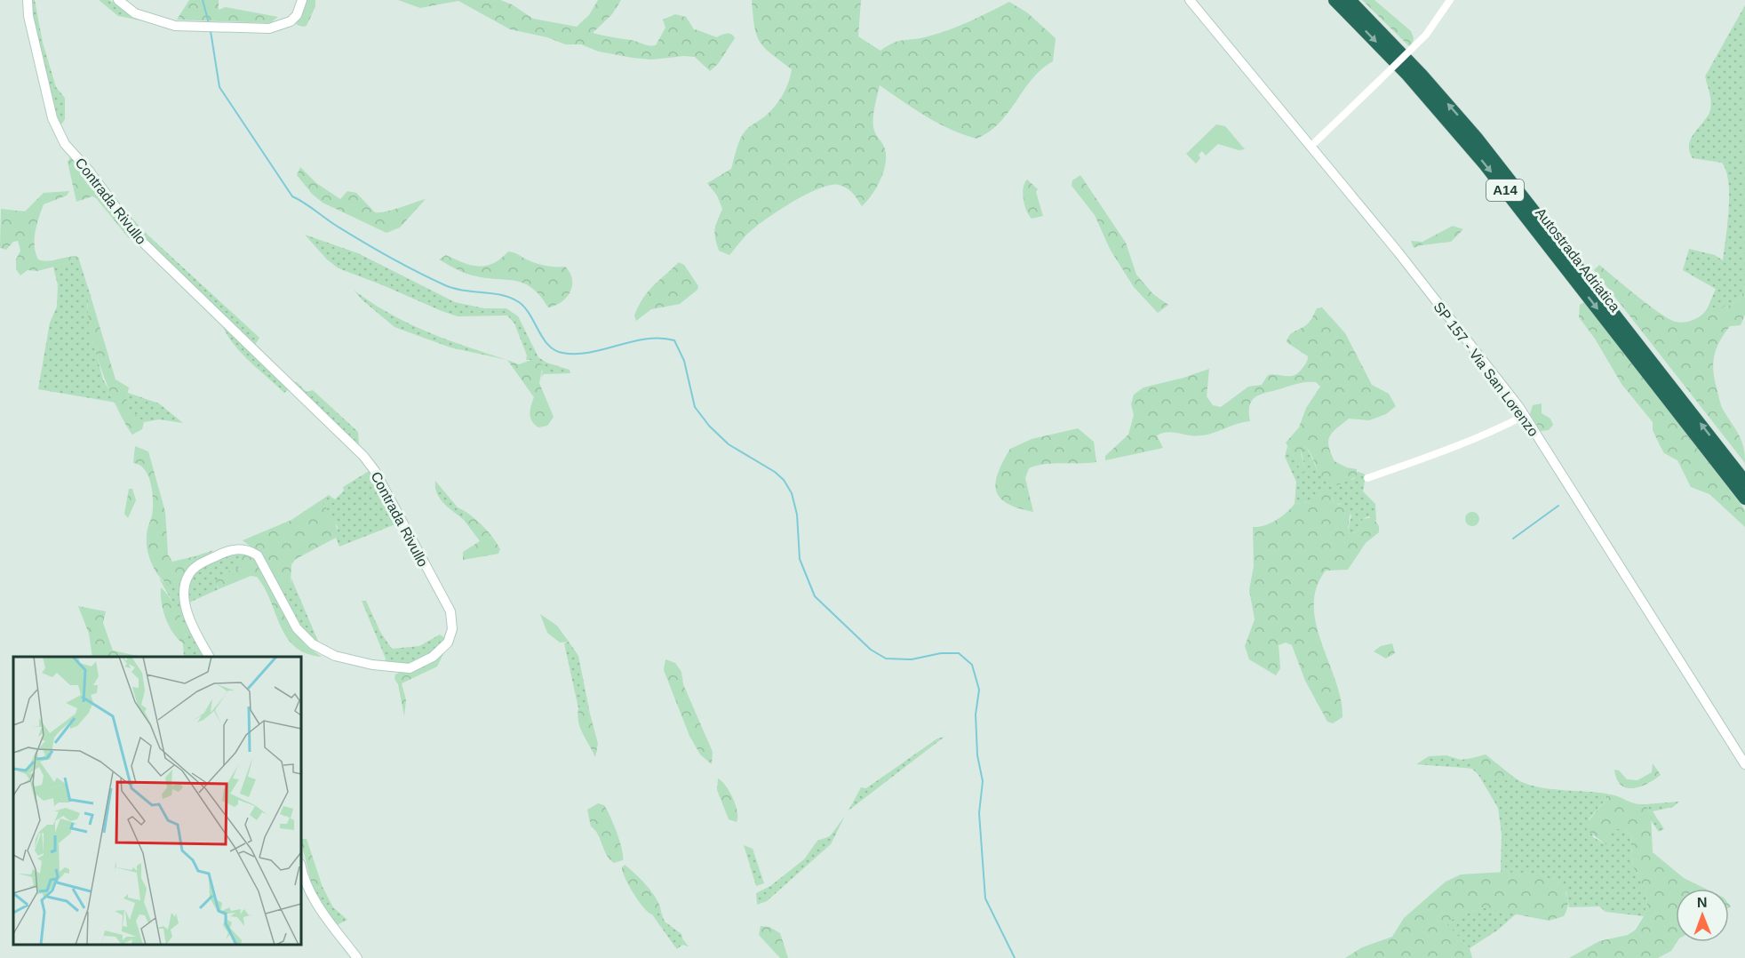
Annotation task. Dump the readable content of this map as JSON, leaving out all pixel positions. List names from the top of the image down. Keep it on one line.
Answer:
{"streets":{"highway":["A14","Autostrada Adriatica"],"street":["Contrada Rivullo","SP 157 - Via San Lorenzo"]},"north":"top"}
